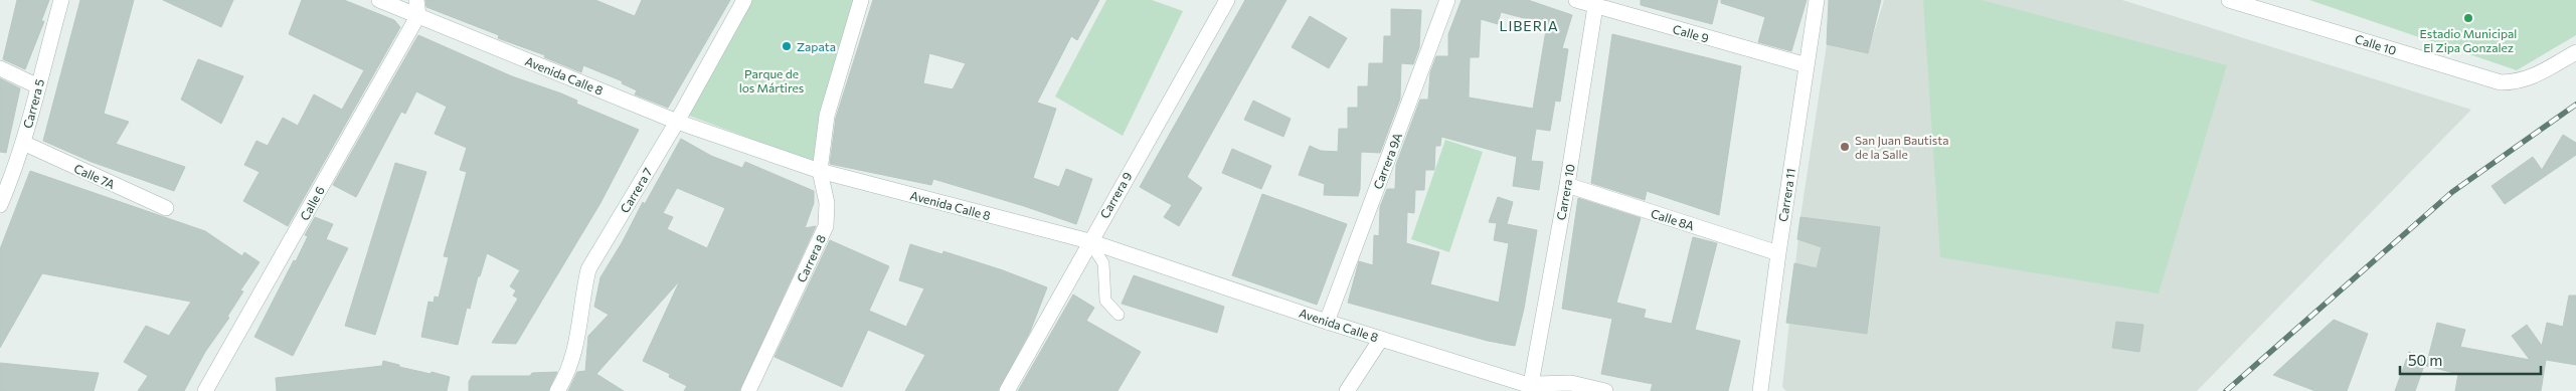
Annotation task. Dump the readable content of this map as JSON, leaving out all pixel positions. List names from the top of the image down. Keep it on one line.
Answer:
{"streets":{"street":["Calle 9","Calle 10","Avenida Calle 8","Carrera 5","Carrera 9A","Calle 7A","Carrera 7","Carrera 10","Carrera 9","Carrera 11","Calle 6","Calle 8A","Carrera 8"]},"crossings":[["Calle 9","Carrera 10"],["Calle 9","Carrera 11"],["Avenida Calle 8","Carrera 9A"],["Avenida Calle 8","Carrera 7"],["Avenida Calle 8","Carrera 10"],["Avenida Calle 8","Carrera 9"],["Avenida Calle 8","Calle 6"],["Avenida Calle 8","Carrera 8"],["Carrera 5","Calle 7A"],["Carrera 10","Calle 8A"],["Carrera 11","Calle 8A"]],"districts":["LIBERIA"],"parks":["Parque de los Mártires"],"places":["Estadio Municipal El Zipa Gonzalez","Zapata","San Juan Bautista de la Salle"],"scale_bar":"50 m"}
